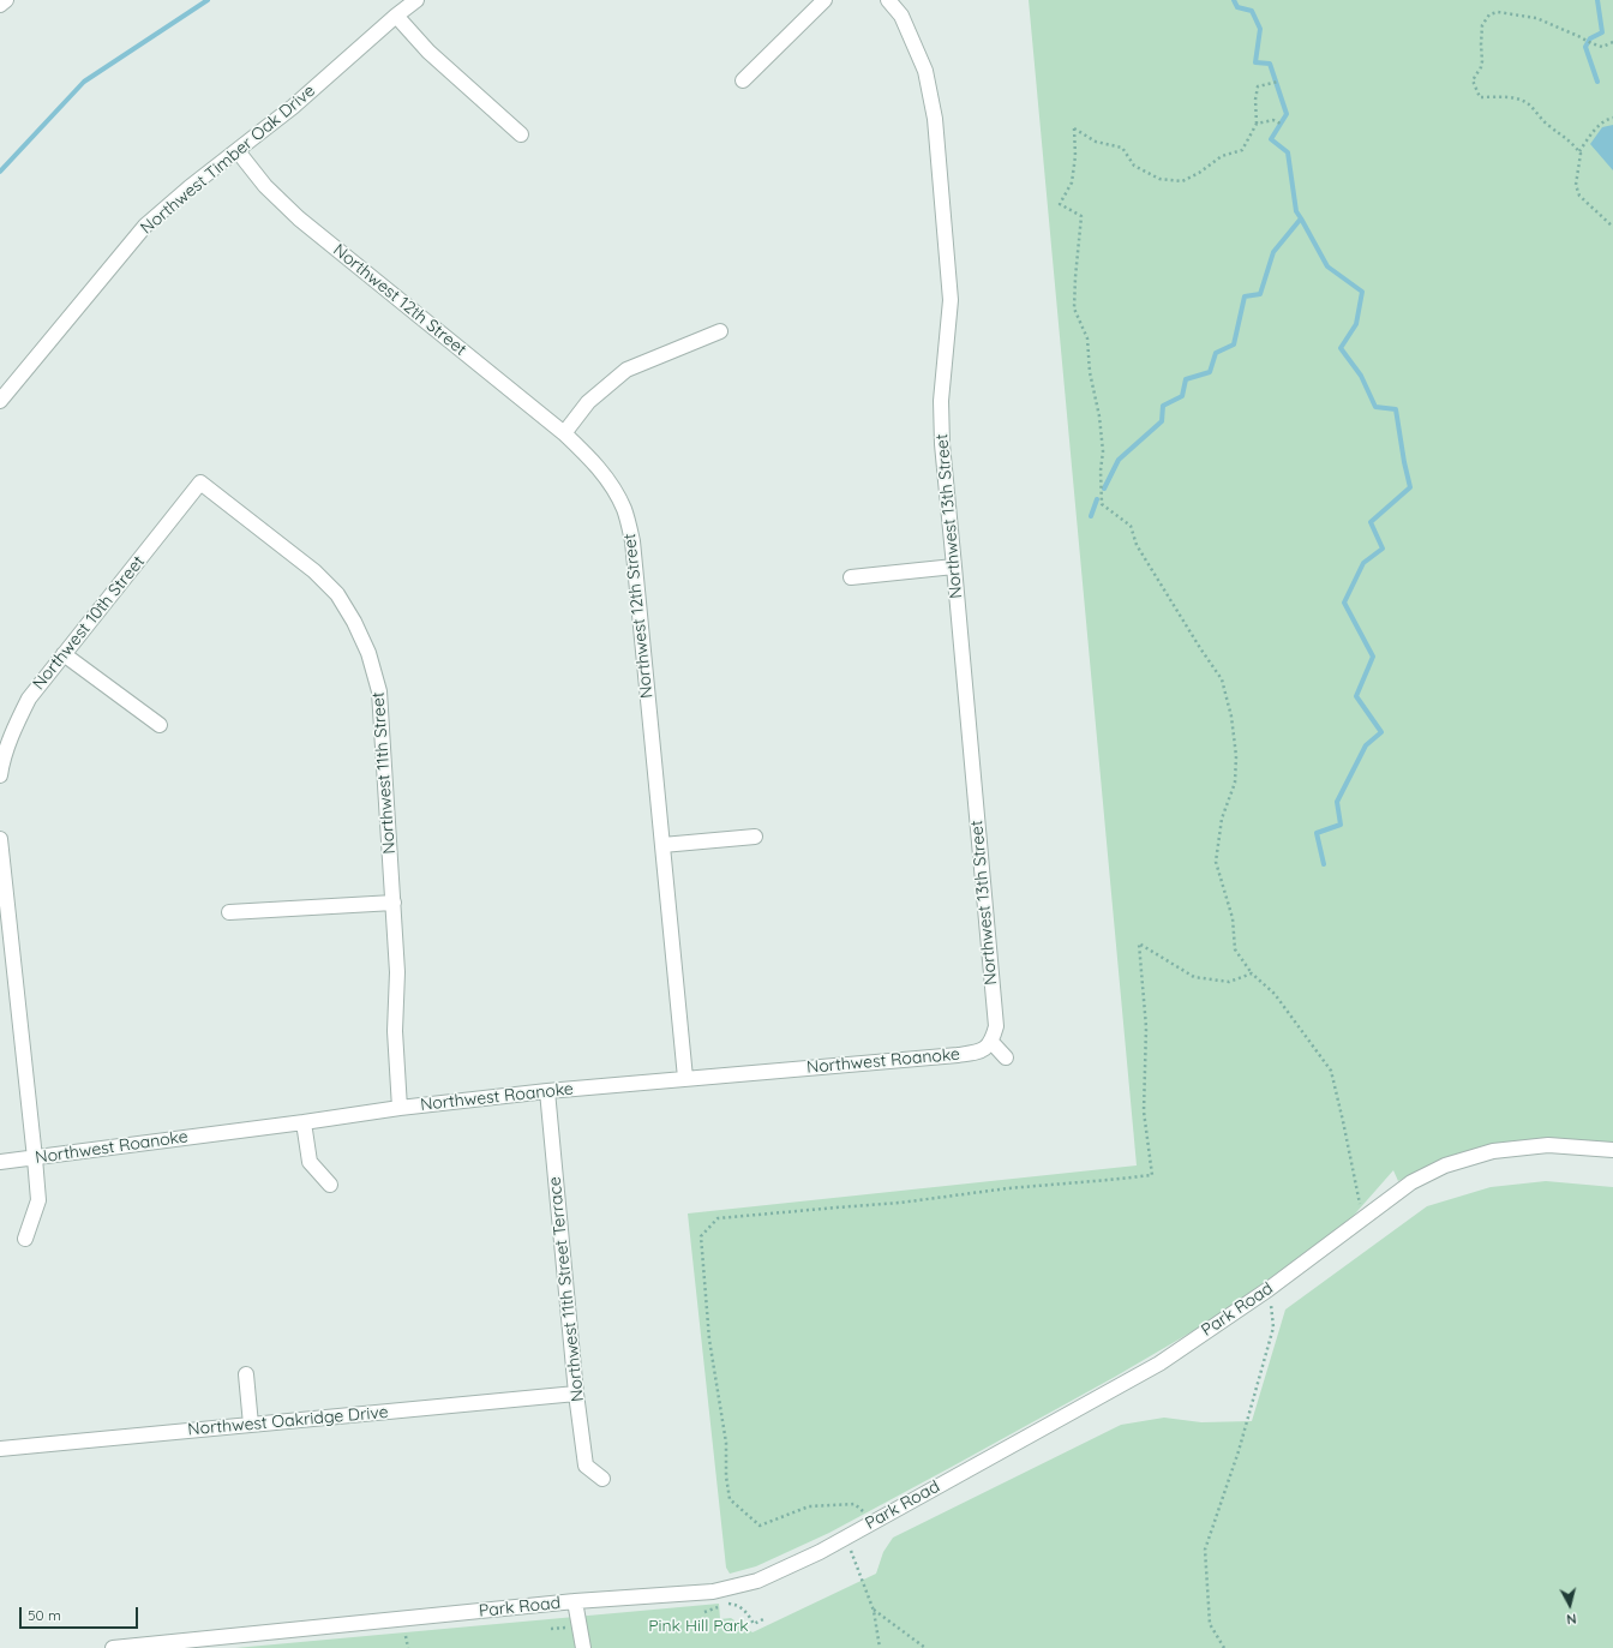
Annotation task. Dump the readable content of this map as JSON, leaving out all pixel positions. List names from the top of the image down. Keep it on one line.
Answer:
{"streets":{"street":["Northwest Timber Oak Drive","Northwest 12th Street","Northwest 13th Street","Northwest 10th Street","Northwest 11th Street","Northwest Roanoke","Northwest 11th Street Terrace","Park Road","Northwest Oakridge Drive"]},"crossings":[["Northwest Timber Oak Drive","Northwest 12th Street"],["Northwest 12th Street","Northwest Roanoke"],["Northwest 13th Street","Northwest Roanoke"],["Northwest 10th Street","Northwest 11th Street"],["Northwest 11th Street","Northwest Roanoke"],["Northwest Roanoke","Northwest 11th Street Terrace"],["Northwest 11th Street Terrace","Northwest Oakridge Drive"]],"parks":["Pink Hill Park"],"scale_bar":"50 m","north":"bottom"}
